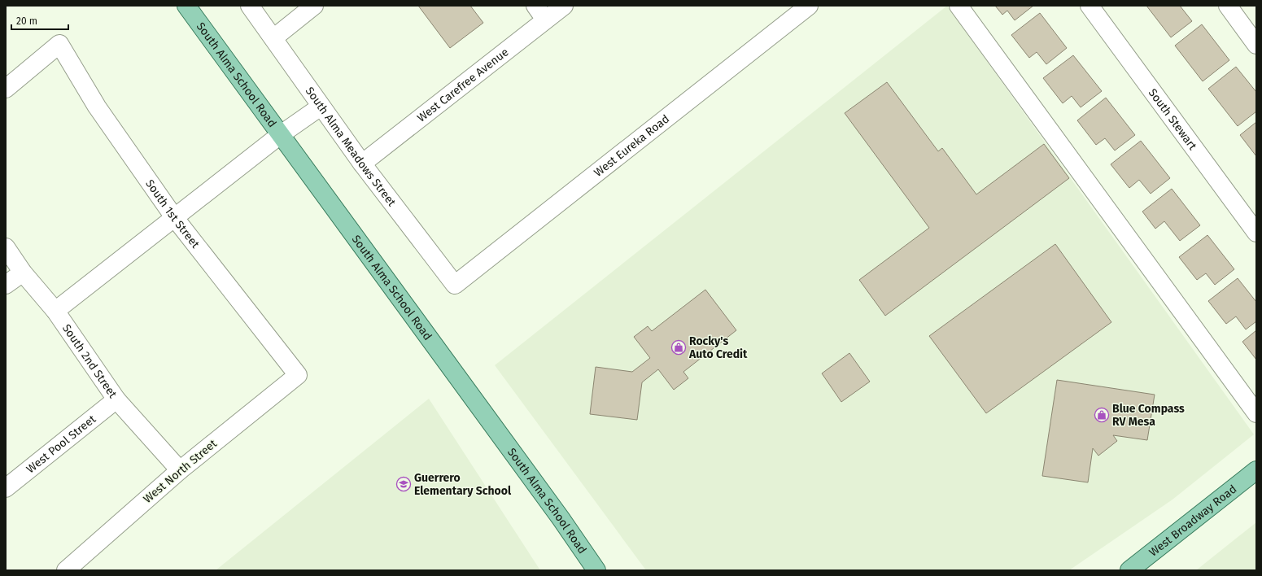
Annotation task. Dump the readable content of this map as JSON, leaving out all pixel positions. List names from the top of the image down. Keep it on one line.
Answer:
{"streets":{"main road":["South Alma School Road","West Broadway Road"],"street":["West Carefree Avenue","South Stewart","West Eureka Road","South Alma Meadows Street","South 1st Street","South 2nd Street","West Pool Street","West North Street"]},"crossings":[["West Carefree Avenue","South Alma Meadows Street"],["West Eureka Road","South Alma Meadows Street"],["South 1st Street","West North Street"],["South 2nd Street","West Pool Street"],["South 2nd Street","West North Street"]],"places":{"shop":["Rocky's Auto Credit","Blue Compass RV Mesa"],"school or university":["Guerrero Elementary School"]},"scale_bar":"20 m"}
